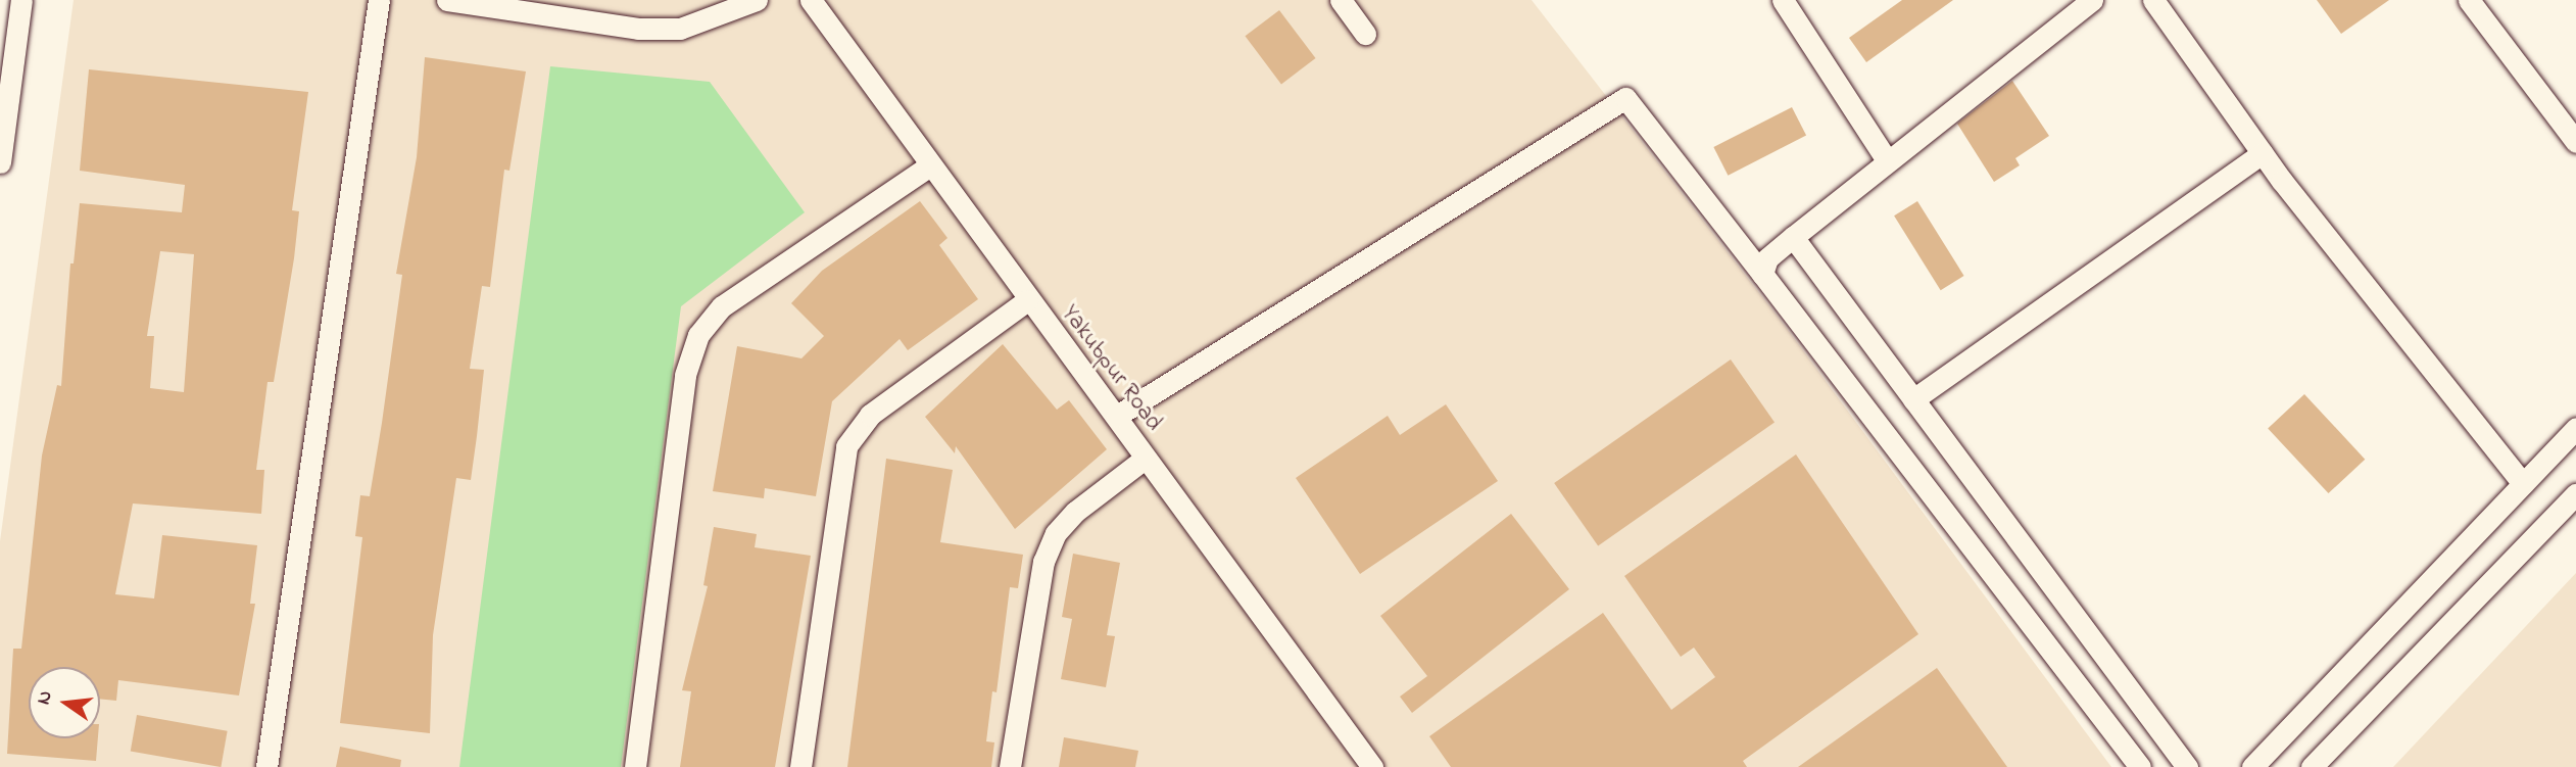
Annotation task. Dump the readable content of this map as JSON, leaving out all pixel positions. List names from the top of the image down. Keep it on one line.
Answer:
{"streets":{"street":["Yakubpur Road"]},"north":"left"}
